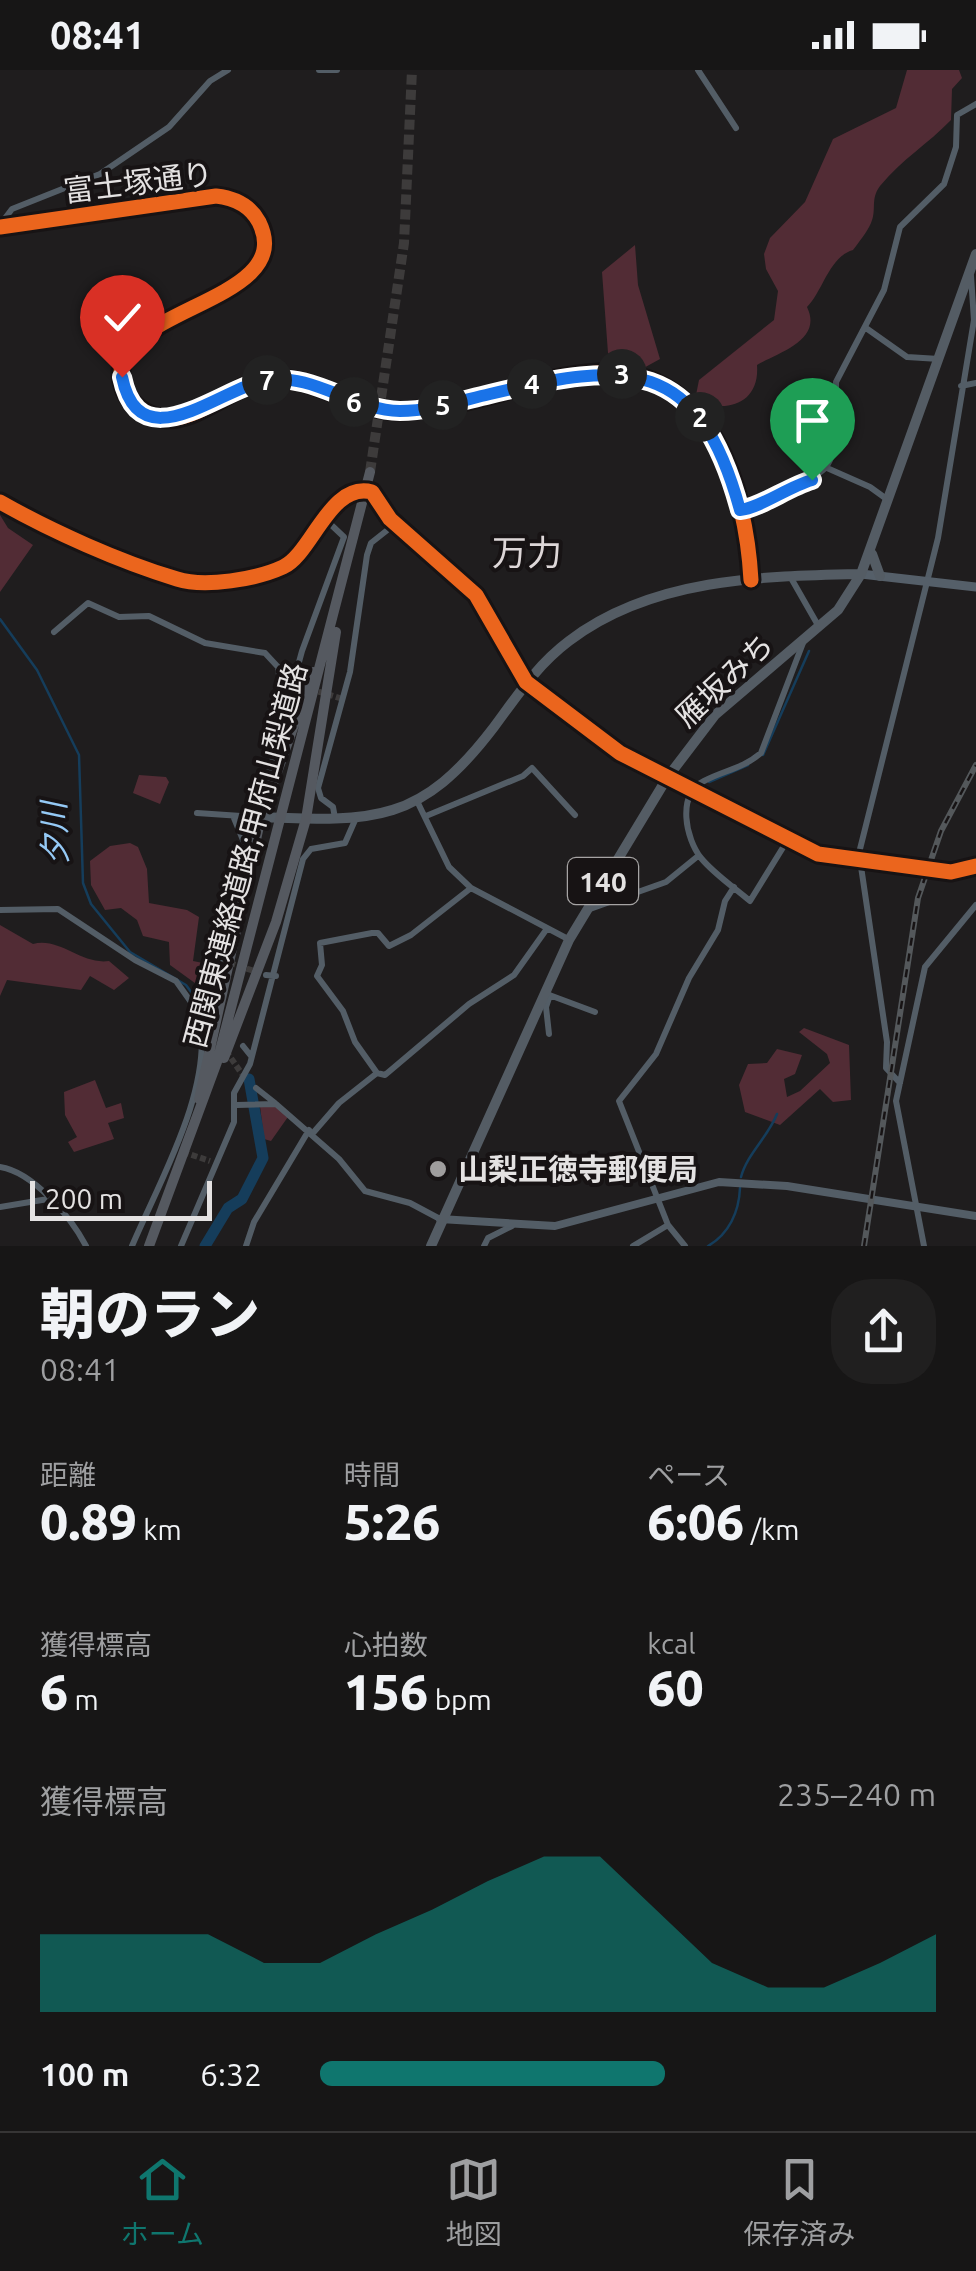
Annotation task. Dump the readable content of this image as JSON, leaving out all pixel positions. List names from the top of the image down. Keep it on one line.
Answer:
{"streets":{"highway":["雁坂みち","西関東連絡道路;甲府山梨道路","140"],"street":["富士塚通り"]},"districts":["万力"],"water":["夕川"],"places":["山梨正徳寺郵便局"],"scale_bar":"200 m","page":{"status":"08:41","pins":["3","7","4","6","5","2"],"scale":"200 m","heading":["朝のラン","08:41"],"stats":[["距離","0.89 km"],["時間","5:26"],["ペース","6:06 /km"],["獲得標高","6 m"],["心拍数","156 bpm"],["kcal","60"]],"chart":["獲得標高","235–240 m"],"list":[{"name":"100 m","note":"6:32"}],"tabs":["ホーム","地図","保存済み"]}}
